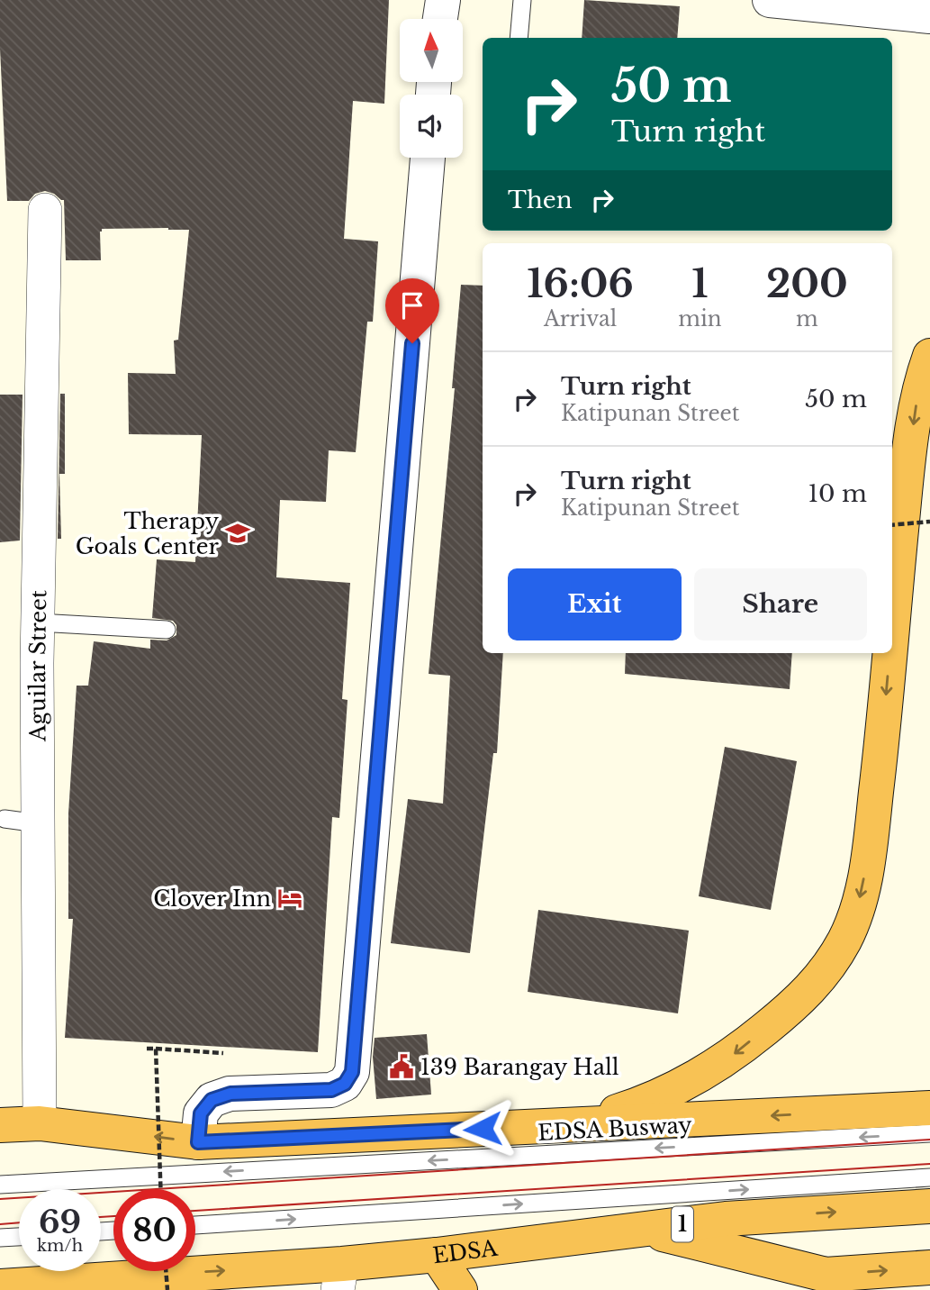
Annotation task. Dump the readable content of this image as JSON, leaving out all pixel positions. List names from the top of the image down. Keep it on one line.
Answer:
{"streets":{"highway":["1","EDSA"],"street":["Aguilar Street"],"lane":["EDSA Busway"]},"crossings":[["1","EDSA"]],"places":{"school or university":["Therapy Goals Center"],"hotel":["Clover Inn"],"public building":["139 Barangay Hall"]},"north":"top","page":{"turn":["50 m","Turn right"],"then":"Then","eta":["16:06","Arrival","1","min","200","m"],"list":[{"name":"Turn right","note":"Katipunan Street","value":"50 m"},{"name":"Turn right","note":"Katipunan Street","value":"10 m"}],"buttons":["Exit","Share"],"speed":"69 km/h","limit":"80"}}
